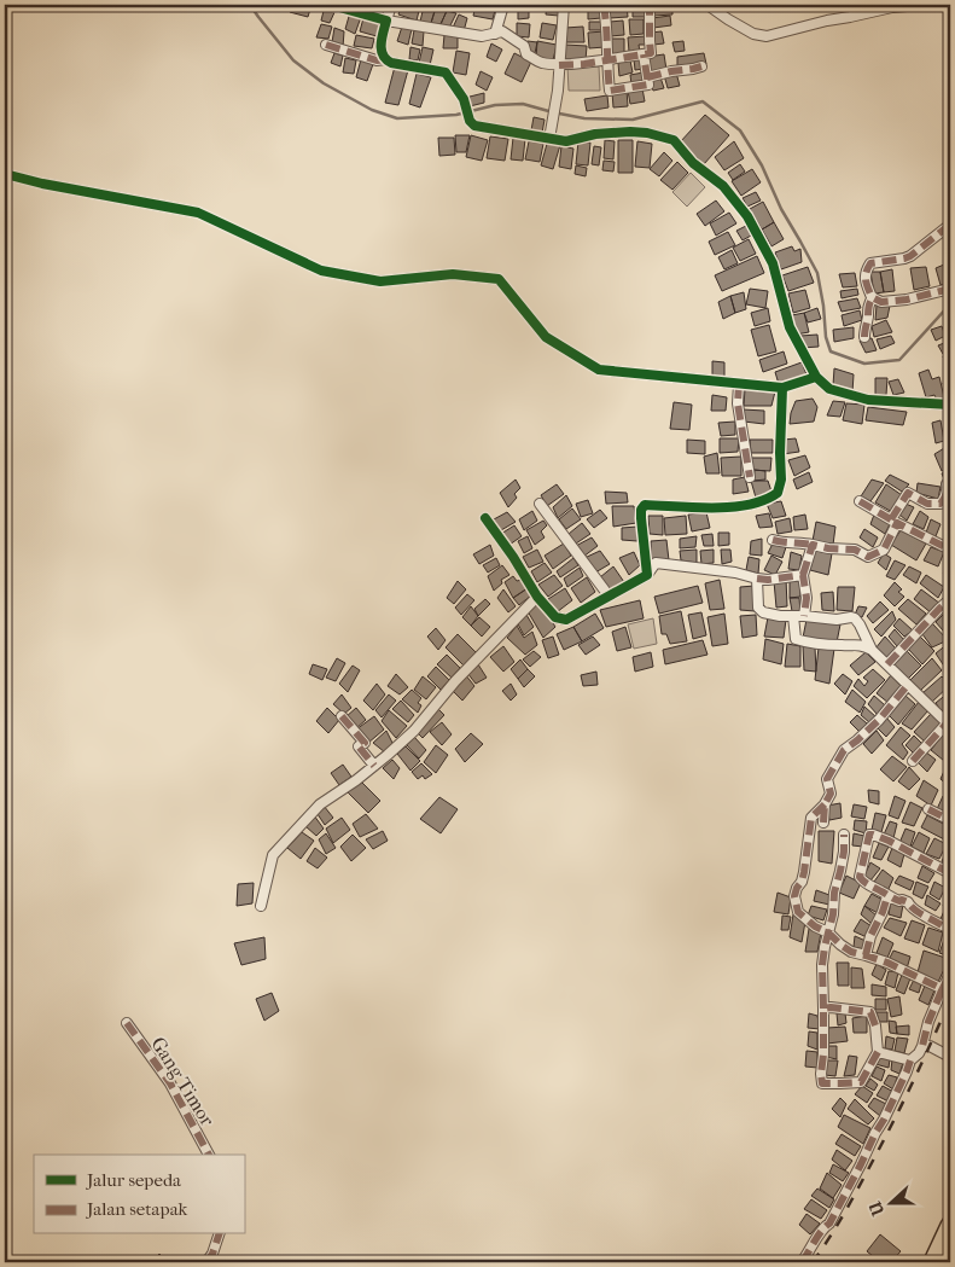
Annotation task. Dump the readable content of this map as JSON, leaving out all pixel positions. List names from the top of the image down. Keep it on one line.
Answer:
{"streets":{"street":["Gang Timor"]},"legend":["Jalur sepeda","Jalan setapak"],"north":"left"}
